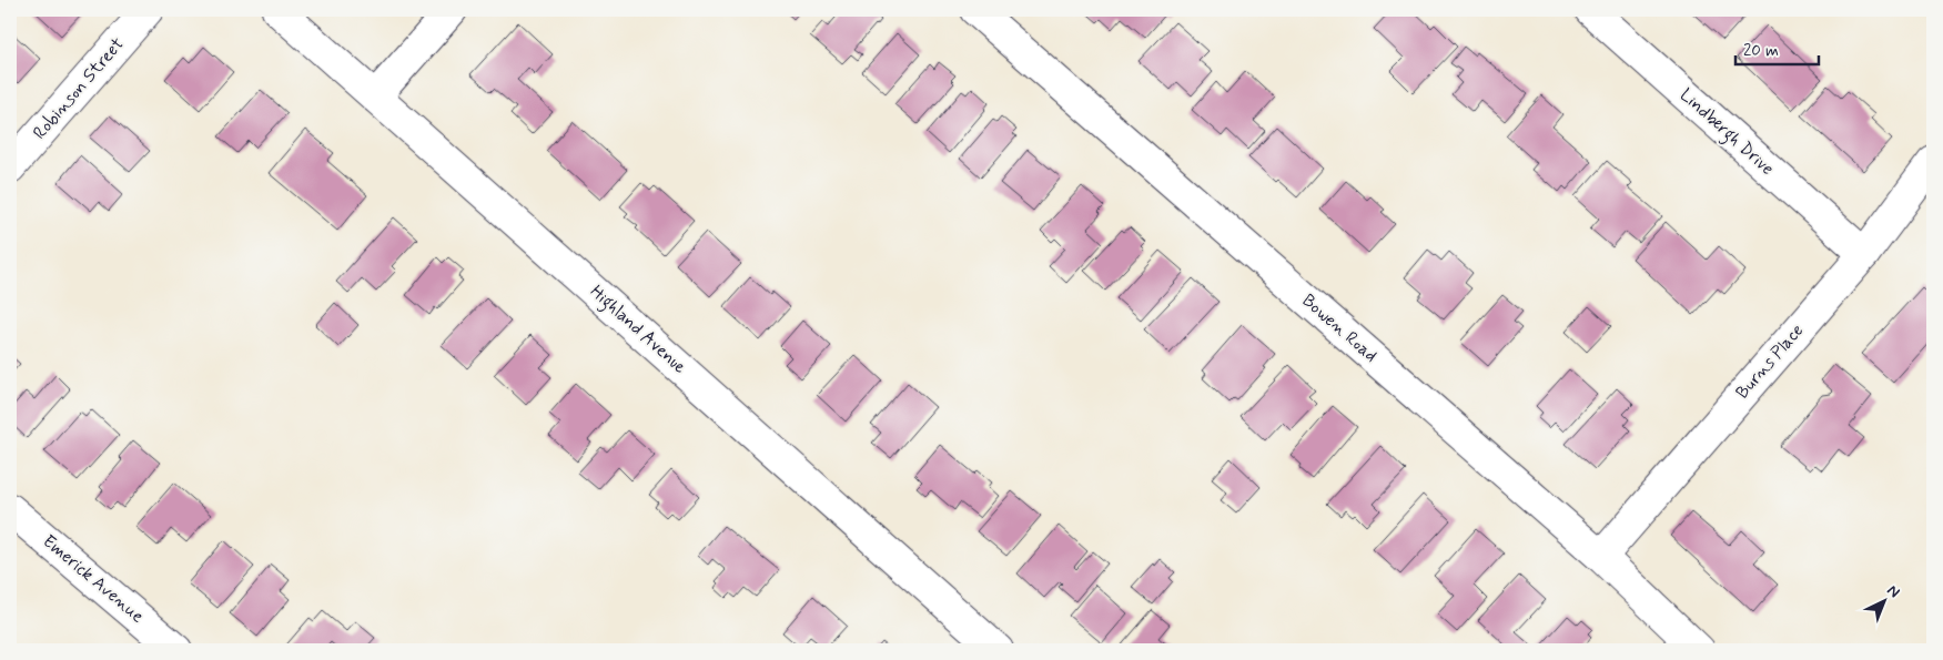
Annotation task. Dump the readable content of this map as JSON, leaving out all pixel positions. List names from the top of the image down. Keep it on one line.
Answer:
{"streets":{"street":["Robinson Street","Lindbergh Drive","Bowen Road","Highland Avenue","Burns Place","Emerick Avenue"]},"crossings":[["Lindbergh Drive","Burns Place"],["Bowen Road","Burns Place"]],"scale_bar":"20 m","north":"top right"}
